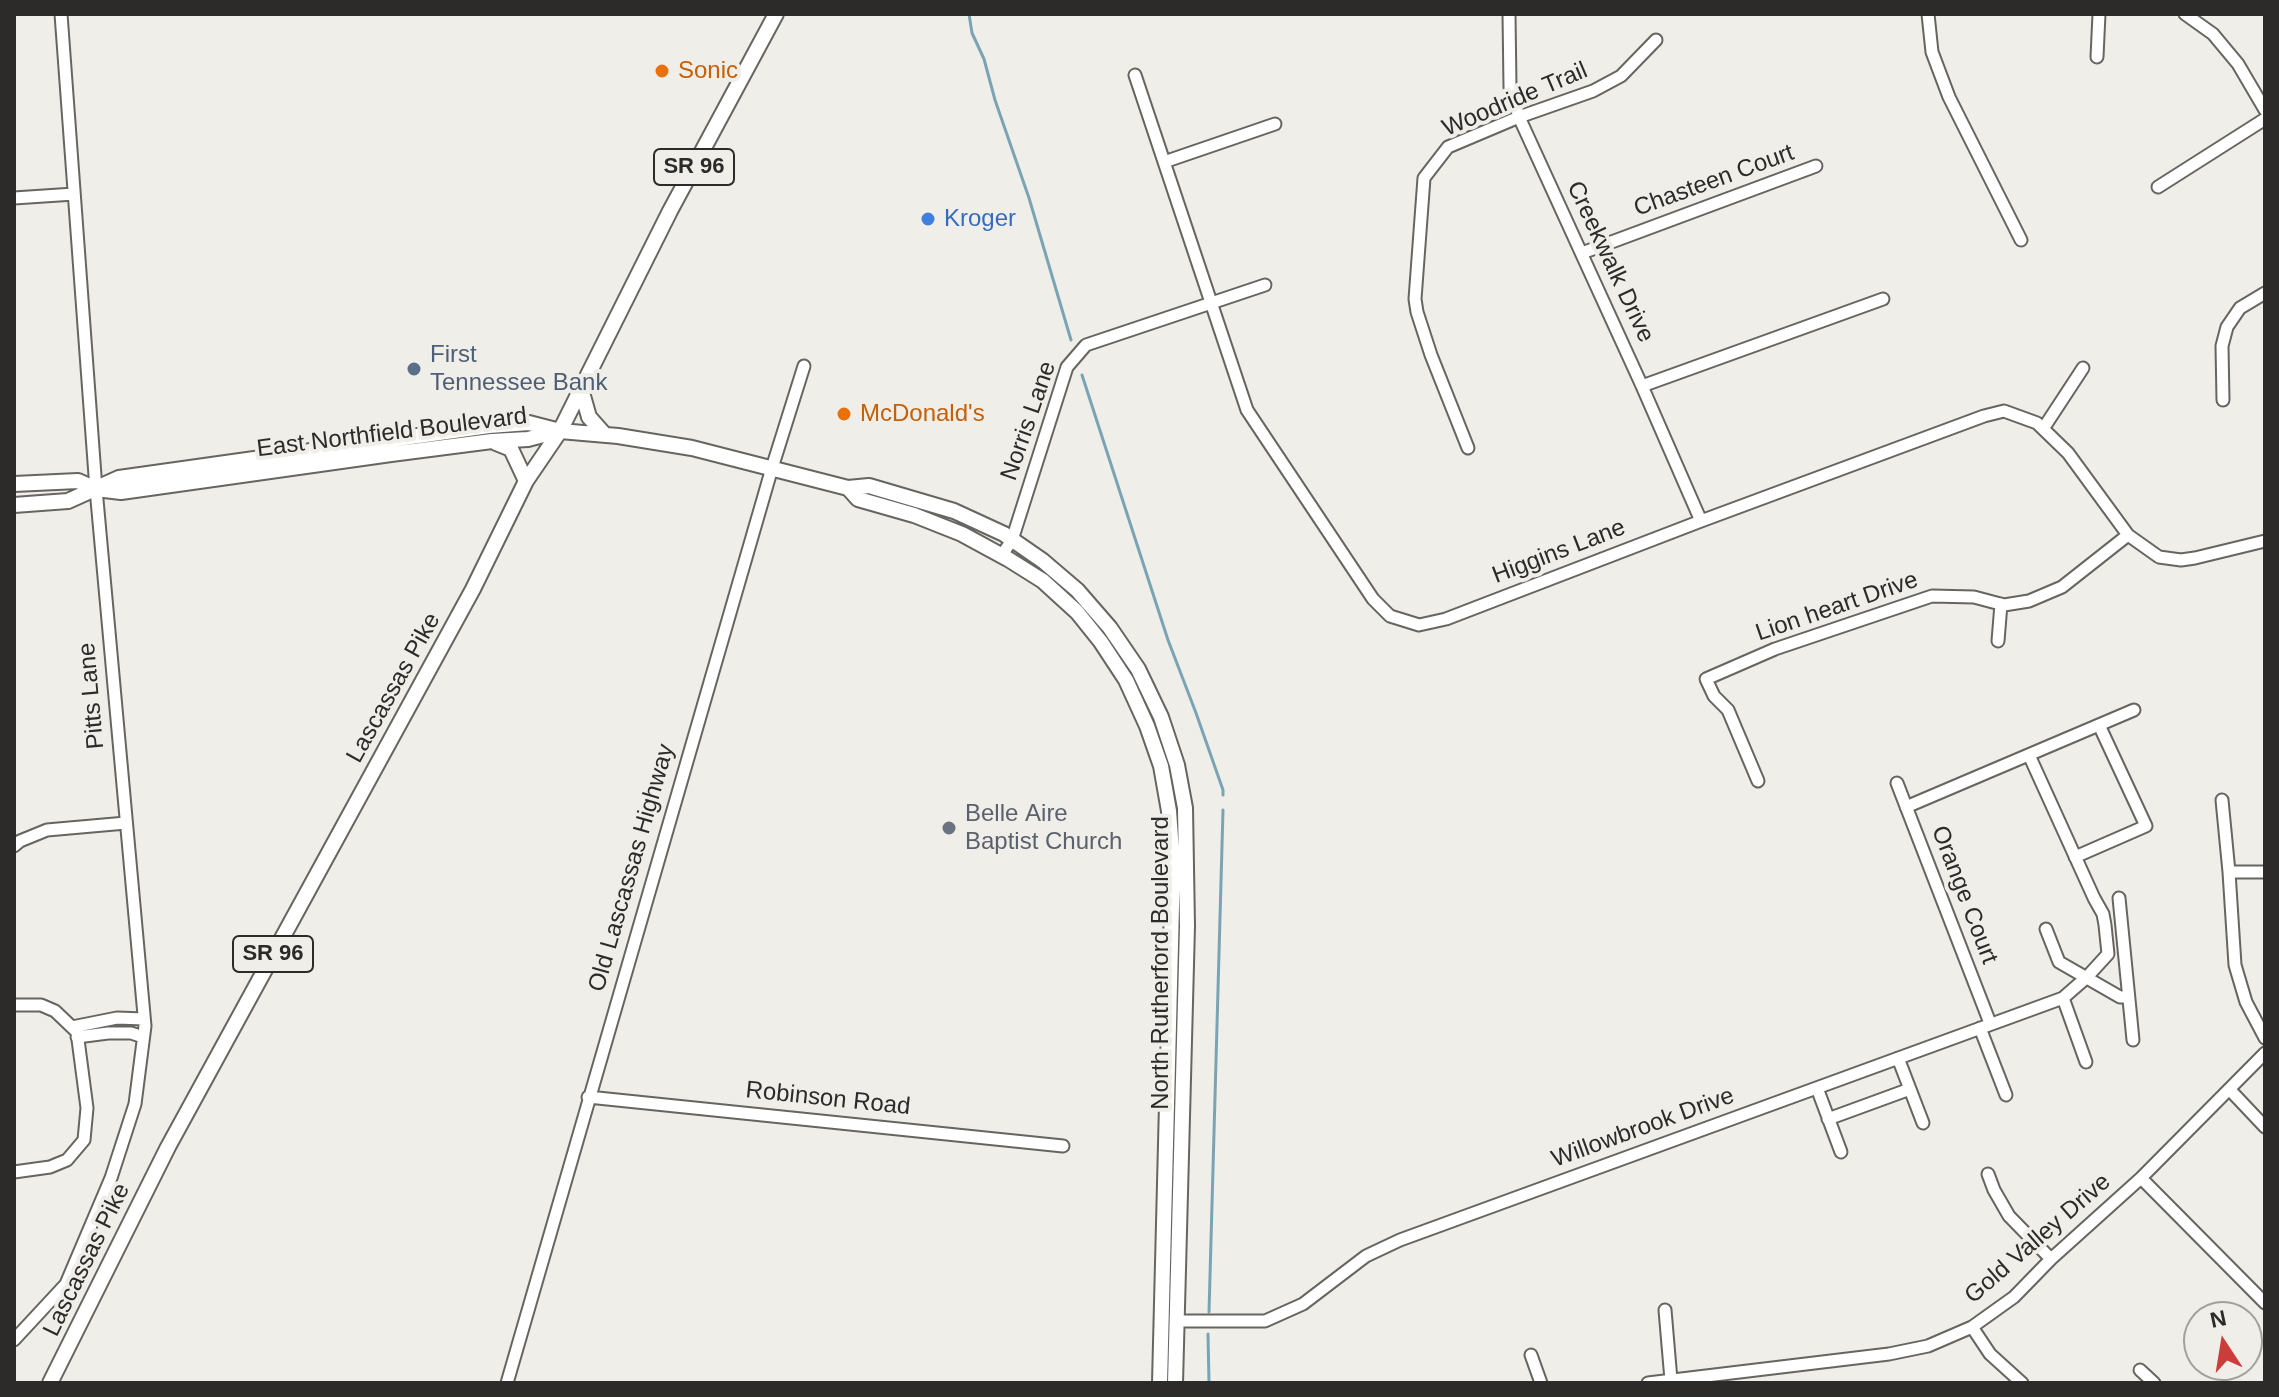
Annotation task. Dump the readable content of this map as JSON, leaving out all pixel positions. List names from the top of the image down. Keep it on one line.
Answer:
{"streets":{"main road":["SR 96","East Northfield Boulevard","Lascassas Pike","North Rutherford Boulevard"],"street":["Woodride Trail","Chasteen Court","Creekwalk Drive","Norris Lane","Higgins Lane","Lion heart Drive","Pitts Lane","Old Lascassas Highway","Orange Court","Robinson Road","Willowbrook Drive","Gold Valley Drive"]},"crossings":[["Woodride Trail","Creekwalk Drive"],["Chasteen Court","Creekwalk Drive"],["Creekwalk Drive","Higgins Lane"],["Norris Lane","Higgins Lane"],["Norris Lane","North Rutherford Boulevard"],["East Northfield Boulevard","Lascassas Pike"],["East Northfield Boulevard","Pitts Lane"],["East Northfield Boulevard","North Rutherford Boulevard"],["Higgins Lane","Lion heart Drive"],["Lascassas Pike","North Rutherford Boulevard"],["Old Lascassas Highway","North Rutherford Boulevard"],["Old Lascassas Highway","Robinson Road"],["Orange Court","Willowbrook Drive"],["North Rutherford Boulevard","Willowbrook Drive"]],"places":["Sonic","Kroger","First Tennessee Bank","McDonald's","Belle Aire Baptist Church"],"north":"top"}
